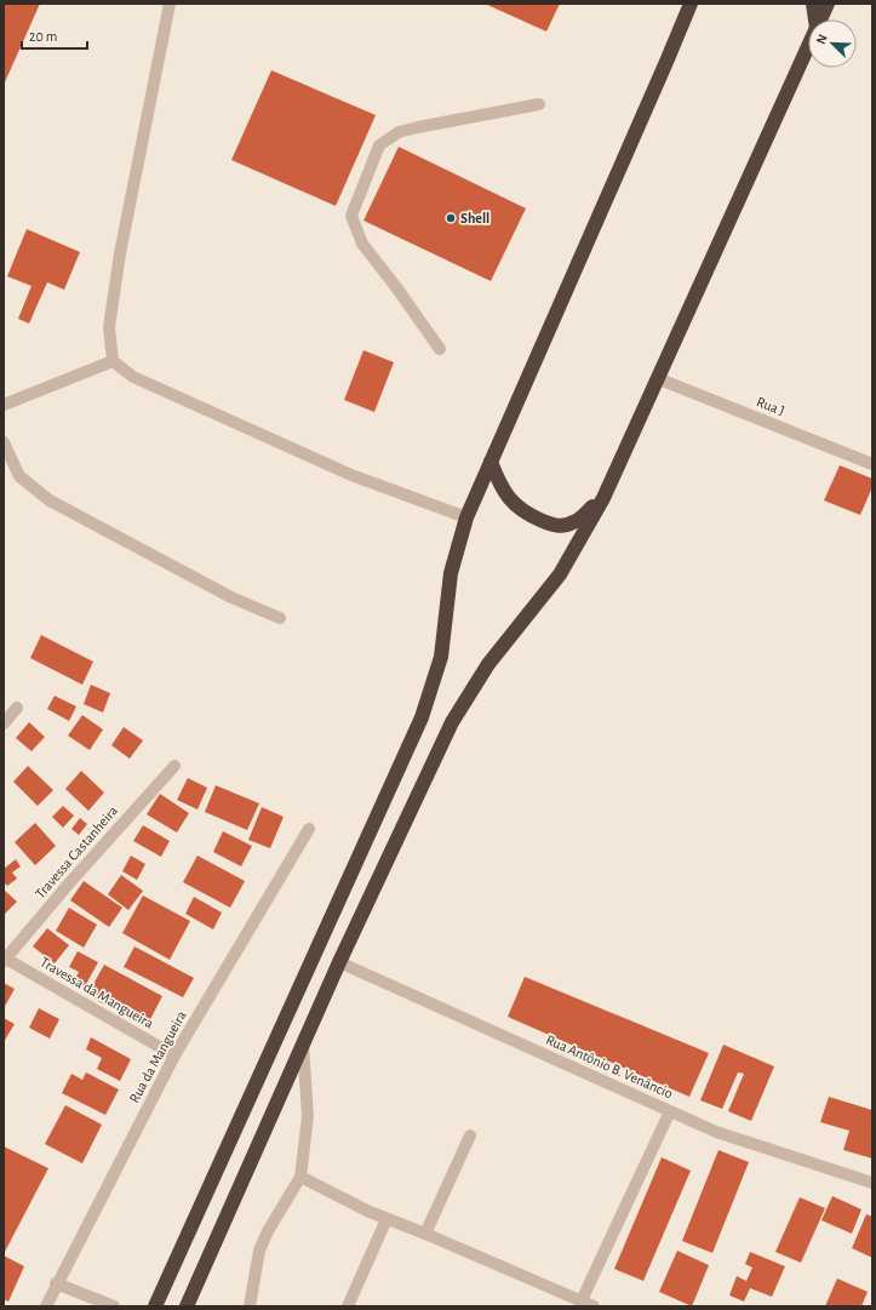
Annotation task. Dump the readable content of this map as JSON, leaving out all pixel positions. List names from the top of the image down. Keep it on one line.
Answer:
{"streets":{"street":["Rua J","Travessa Castanheira","Travessa da Mangueira","Rua da Mangueira","Rua Antônio B. Venâncio"]},"crossings":[["Travessa Castanheira","Travessa da Mangueira"],["Travessa da Mangueira","Rua da Mangueira"]],"places":["Shell"],"scale_bar":"20 m","north":"top left"}
